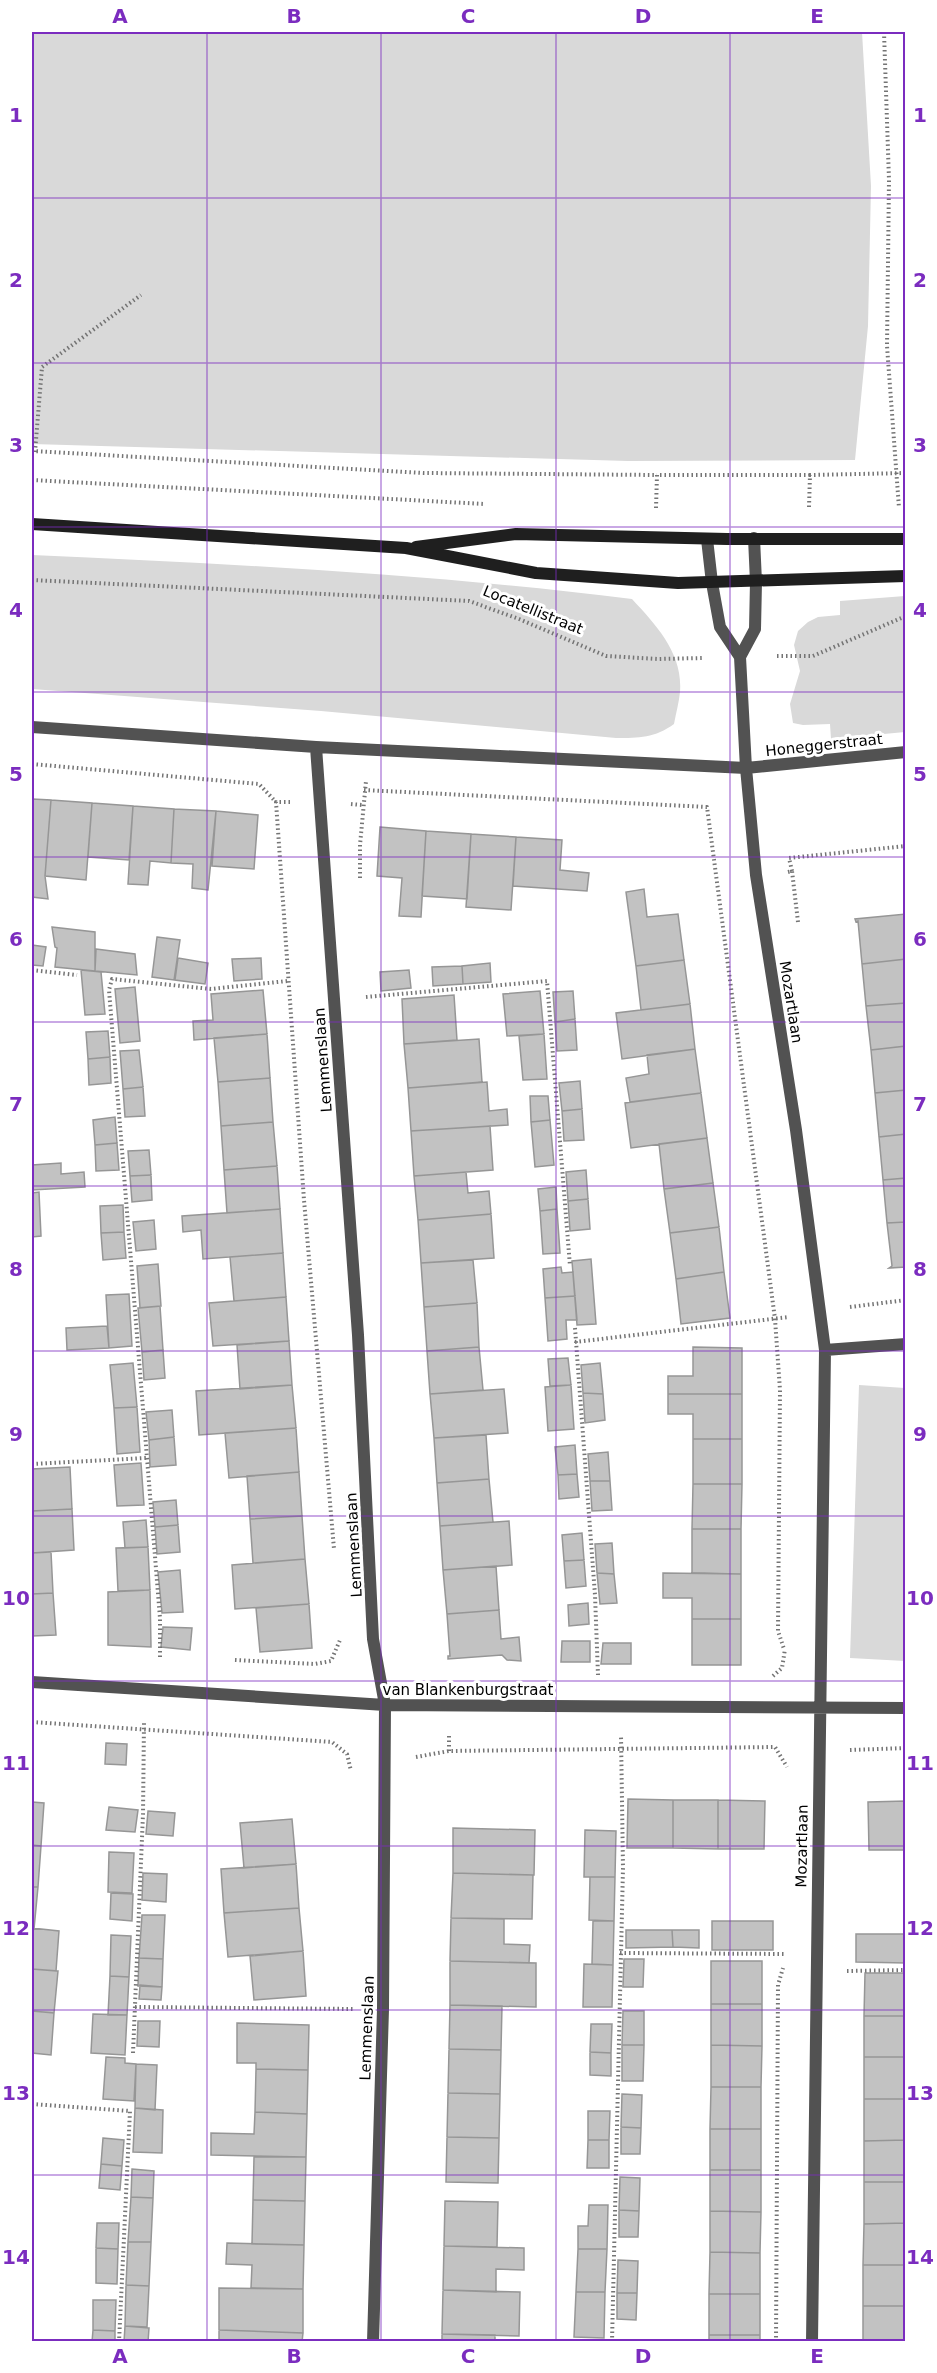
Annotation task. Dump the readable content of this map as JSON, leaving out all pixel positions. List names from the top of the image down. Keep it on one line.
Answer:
{"streets":{"main road":["Locatellistraat"],"street":["Honeggerstraat","Mozartlaan","Lemmenslaan","van Blankenburgstraat"]},"crossings":[["Locatellistraat","Mozartlaan"],["Honeggerstraat","Mozartlaan"],["Mozartlaan","van Blankenburgstraat"],["Lemmenslaan","van Blankenburgstraat"]],"grid":{"columns":["A","B","C","D","E"],"rows":["1","2","3","4","5","6","7","8","9","10","11","12","13","14"]}}
